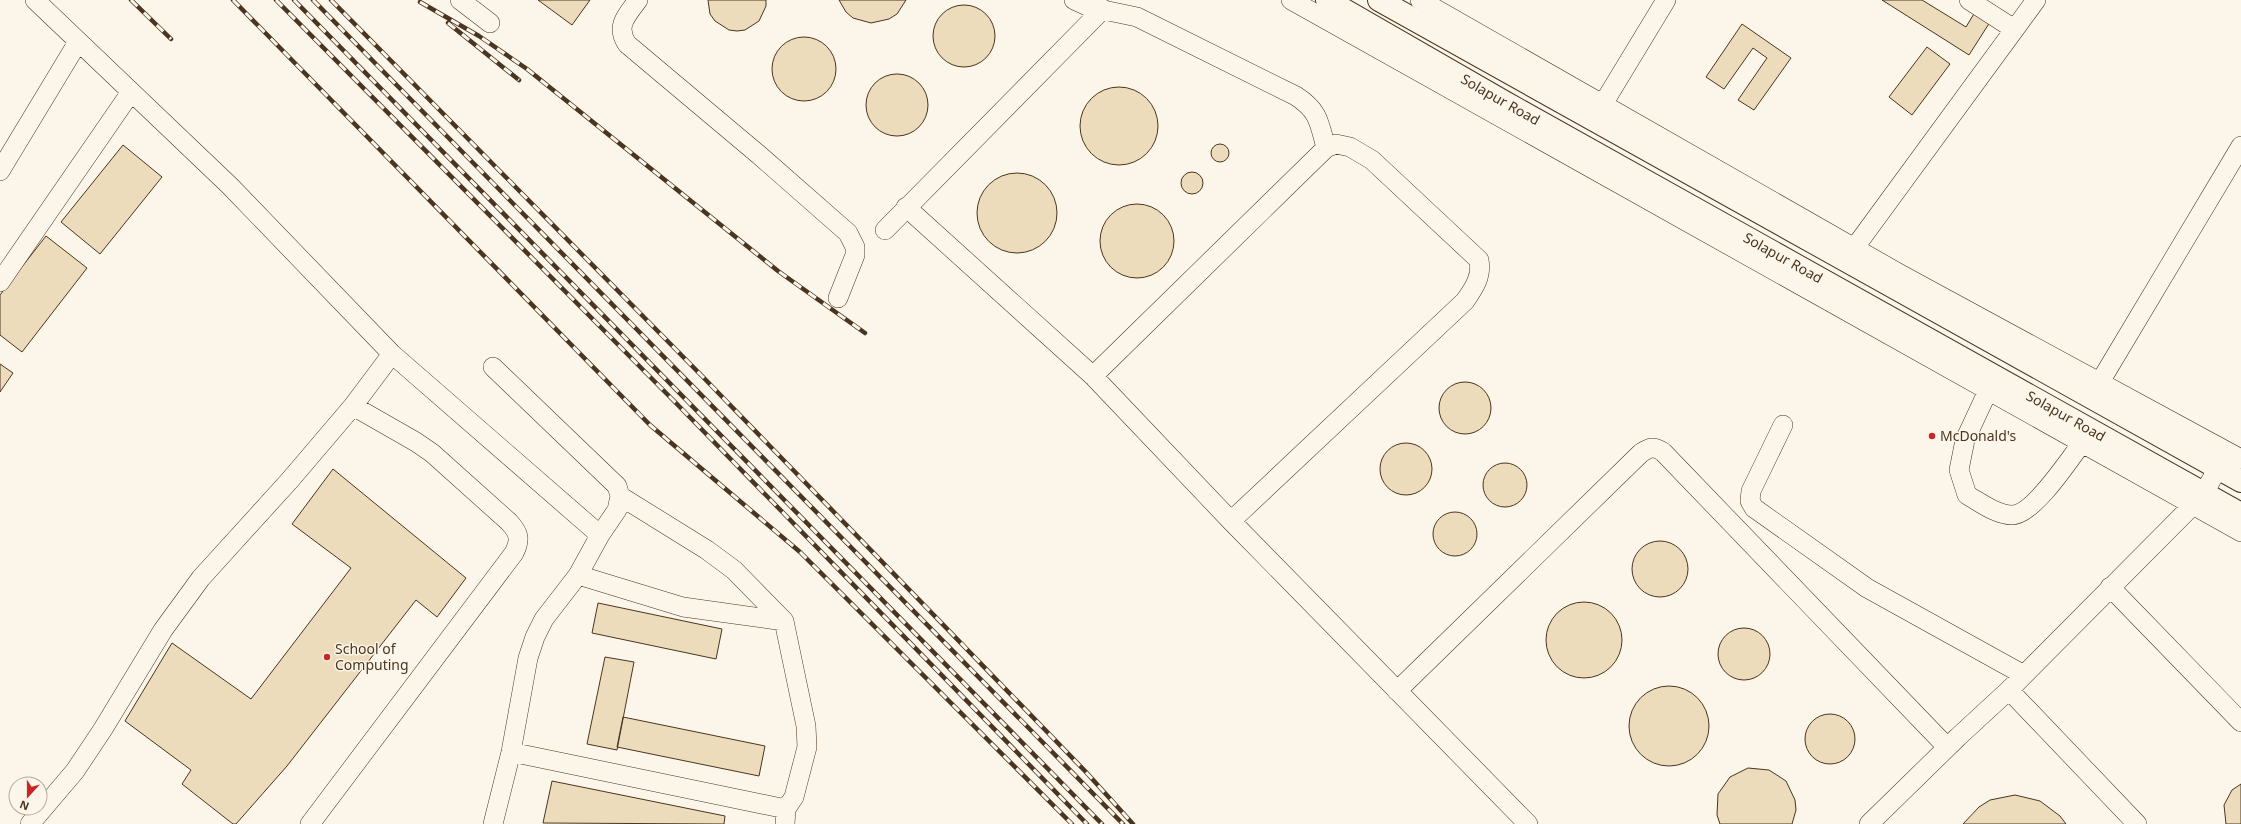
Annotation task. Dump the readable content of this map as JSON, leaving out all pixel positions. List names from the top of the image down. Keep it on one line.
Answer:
{"streets":{"highway":["Solapur Road"]},"places":["McDonald's","School of Computing"],"north":"bottom"}
